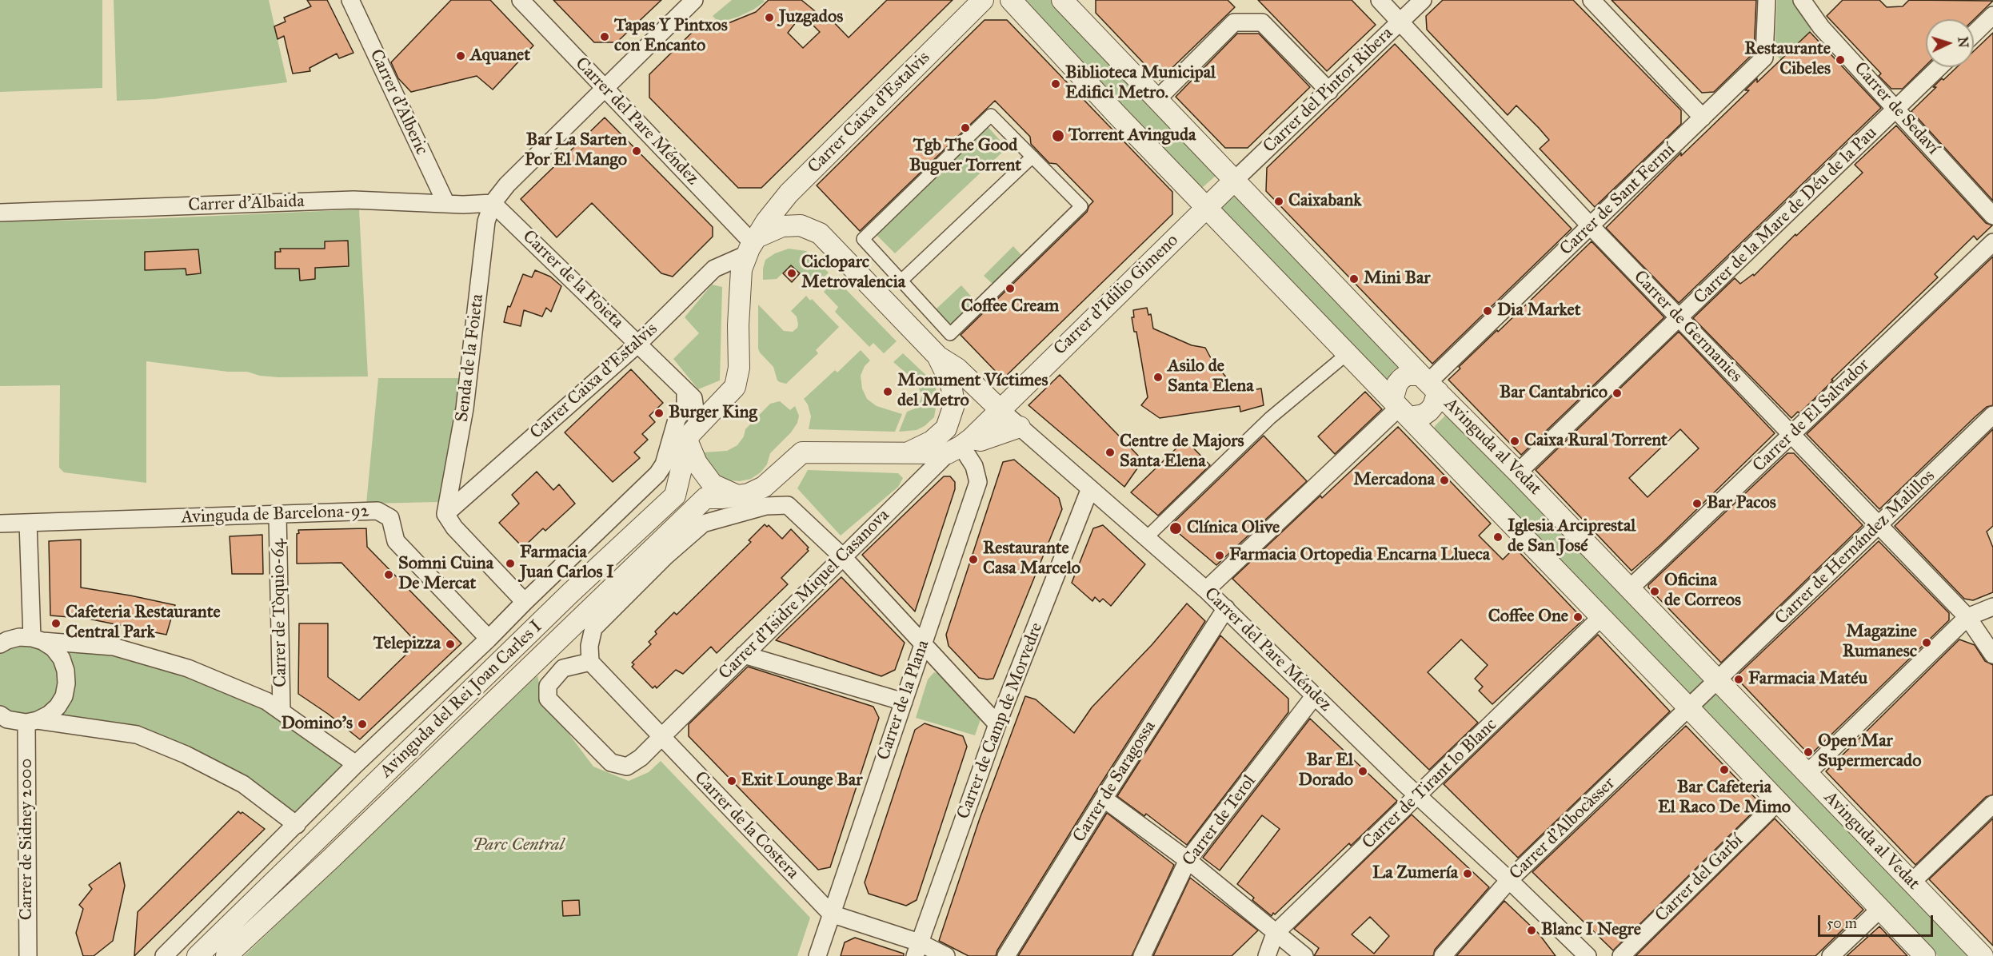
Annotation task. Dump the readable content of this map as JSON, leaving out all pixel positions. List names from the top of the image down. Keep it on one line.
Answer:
{"streets":{"street":["Carrer del Pintor Ribera","Carrer d'Alberic","Carrer de Sedaví","Carrer Caixa d'Estalvis","Carrer del Pare Méndez","Carrer de Sant Fermí","Carrer d'Albaida","Carrer de la Mare de Déu de la Pau","Carrer de la Foieta","Carrer d'Idilio Gimeno","Carrer de Germanies","Senda de la Foieta","Carrer de El Salvador","Avinguda al Vedat","Avinguda de Barcelona-92","Carrer de Hernández Malillos","Carrer d'Isidre Miquel Casanova","Carrer de Tòquio-64","Avinguda del Rei Joan Carles I","Carrer de la Plana","Carrer de Camp de Morvedre","Carrer de Saragossa","Carrer de Tirant lo Blanc","Carrer de Terol","Carrer de la Costera","Carrer d'Albocàsser","Carrer de Sidney 2000","Carrer del Garbí"]},"crossings":[["Carrer del Pintor Ribera","Carrer d'Idilio Gimeno"],["Carrer del Pintor Ribera","Carrer de Germanies"],["Carrer del Pintor Ribera","Avinguda al Vedat"],["Carrer d'Alberic","Carrer d'Albaida"],["Carrer de Sedaví","Carrer de la Mare de Déu de la Pau"],["Carrer Caixa d'Estalvis","Carrer del Pare Méndez"],["Carrer Caixa d'Estalvis","Carrer de la Foieta"],["Carrer Caixa d'Estalvis","Senda de la Foieta"],["Carrer Caixa d'Estalvis","Avinguda del Rei Joan Carles I"],["Carrer del Pare Méndez","Carrer d'Idilio Gimeno"],["Carrer del Pare Méndez","Avinguda del Rei Joan Carles I"],["Carrer del Pare Méndez","Carrer de Camp de Morvedre"],["Carrer del Pare Méndez","Carrer de Saragossa"],["Carrer del Pare Méndez","Carrer de Tirant lo Blanc"],["Carrer del Pare Méndez","Carrer de Terol"],["Carrer del Pare Méndez","Carrer d'Albocàsser"],["Carrer de Sant Fermí","Carrer de Germanies"],["Carrer de Sant Fermí","Avinguda al Vedat"],["Carrer d'Albaida","Carrer de la Foieta"],["Carrer d'Albaida","Senda de la Foieta"],["Carrer de la Mare de Déu de la Pau","Carrer de Germanies"],["Carrer de la Mare de Déu de la Pau","Avinguda al Vedat"],["Carrer de la Foieta","Senda de la Foieta"],["Carrer de la Foieta","Avinguda del Rei Joan Carles I"],["Carrer d'Idilio Gimeno","Avinguda al Vedat"],["Carrer de Germanies","Carrer de El Salvador"],["Carrer de Germanies","Carrer de Hernández Malillos"],["Carrer de El Salvador","Avinguda al Vedat"],["Avinguda al Vedat","Carrer de Hernández Malillos"],["Avinguda de Barcelona-92","Carrer de Tòquio-64"],["Avinguda de Barcelona-92","Avinguda del Rei Joan Carles I"],["Carrer d'Isidre Miquel Casanova","Avinguda del Rei Joan Carles I"],["Carrer d'Isidre Miquel Casanova","Carrer de la Plana"],["Carrer d'Isidre Miquel Casanova","Carrer de la Costera"],["Avinguda del Rei Joan Carles I","Carrer de la Plana"],["Avinguda del Rei Joan Carles I","Carrer de la Costera"],["Carrer de la Plana","Carrer de la Costera"]],"parks":["Parc Central"],"places":["Juzgados","Tapas Y Pintxos con Encanto","Aquanet","Restaurante Cibeles","Biblioteca Municipal Edifici Metro.","Tgb The Good Buguer Torrent","Torrent Avinguda","Bar La Sarten Por El Mango","Caixabank","Cicloparc Metrovalencia","Mini Bar","Coffee Cream","Dia Market","Asilo de Santa Elena","Monument Víctimes del Metro","Bar Cantabrico","Burger King","Caixa Rural Torrent","Centre de Majors Santa Elena","Mercadona","Bar Pacos","Clínica Olive","Iglesia Arciprestal de San José","Farmacia Ortopedia Encarna Llueca","Restaurante Casa Marcelo","Farmacia Juan Carlos I","Somni Cuina De Mercat","Oficina de Correos","Coffee One","Cafeteria Restaurante Central Park","Magazine Rumanesc","Telepizza","Farmacia Matéu","Domino's","Open Mar Supermercado","Bar Cafeteria El Raco De Mimo","Bar El Dorado","Exit Lounge Bar","La Zumería","Blanc I Negre"],"scale_bar":"50 m","north":"right"}
